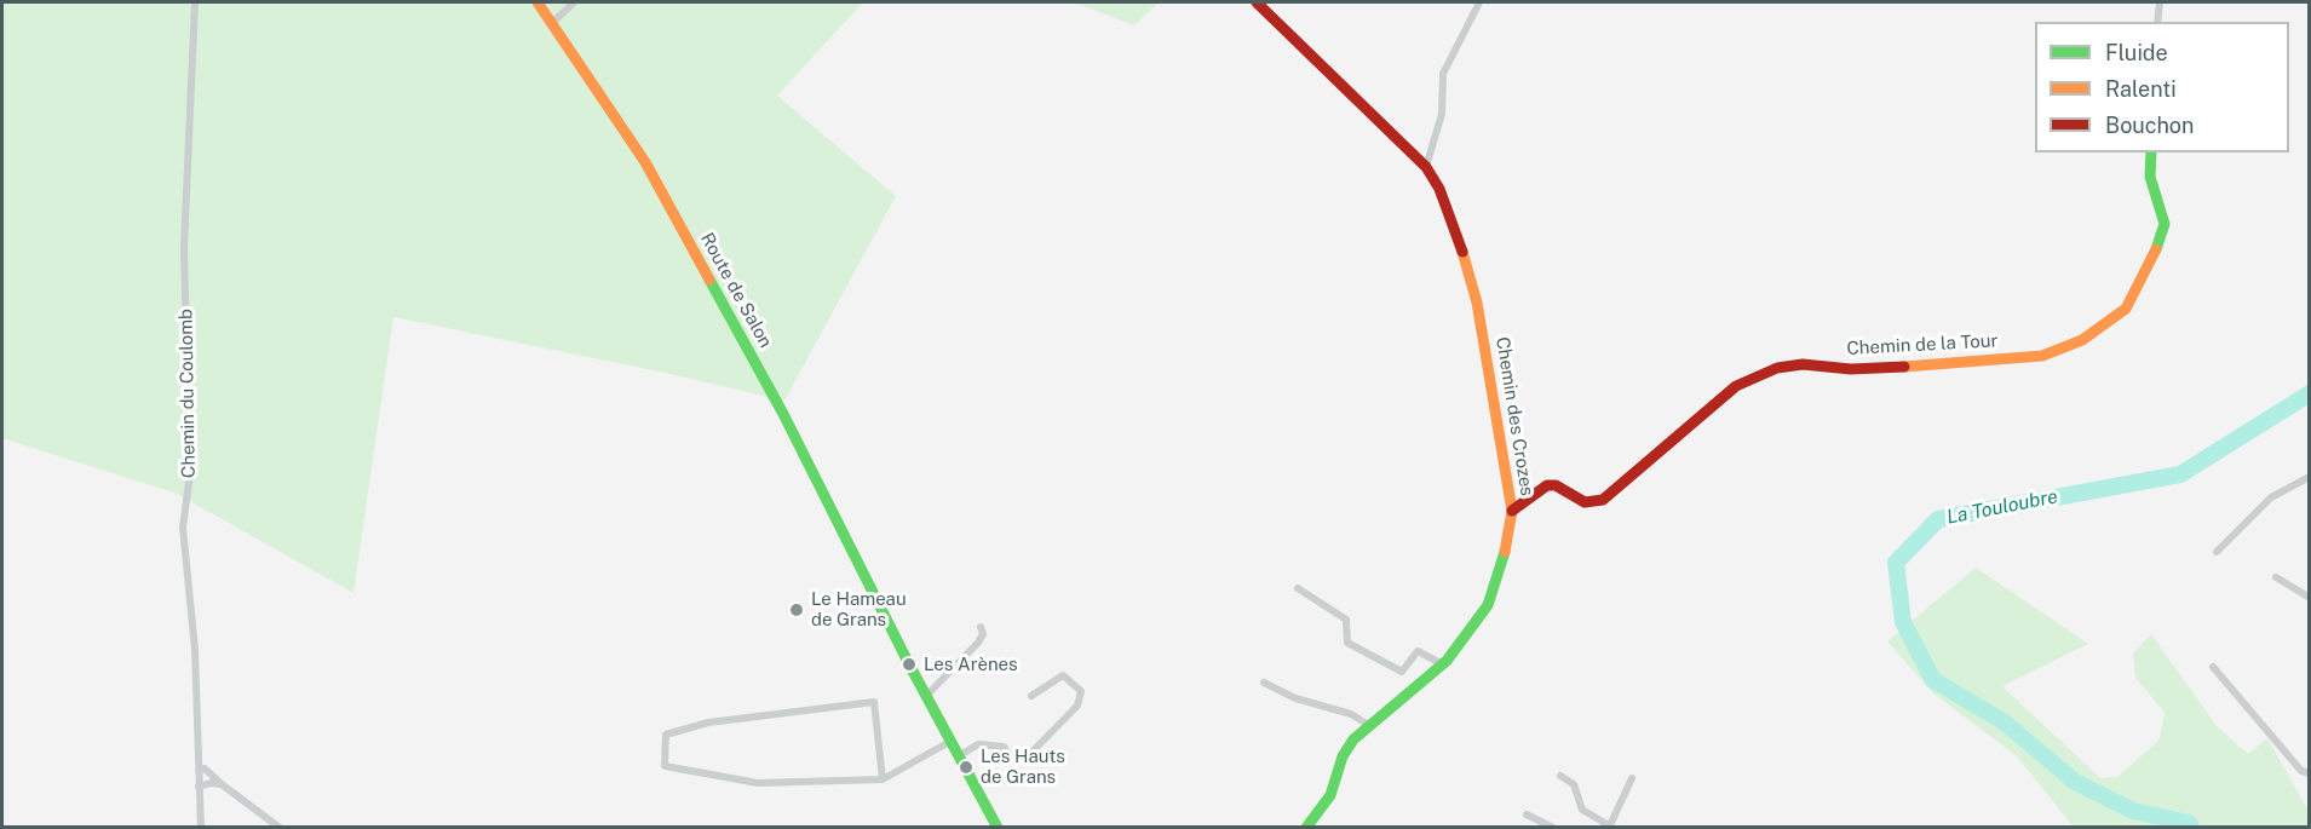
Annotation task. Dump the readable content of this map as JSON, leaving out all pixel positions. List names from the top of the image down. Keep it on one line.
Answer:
{"streets":{"street":["Route de Salon","Chemin de la Tour","Chemin du Coulomb","Chemin des Crozes"]},"crossings":[["Chemin de la Tour","Chemin des Crozes"]],"water":["La Touloubre"],"places":["Le Hameau de Grans","Les Arènes","Les Hauts de Grans"],"legend":["Fluide","Ralenti","Bouchon"]}
